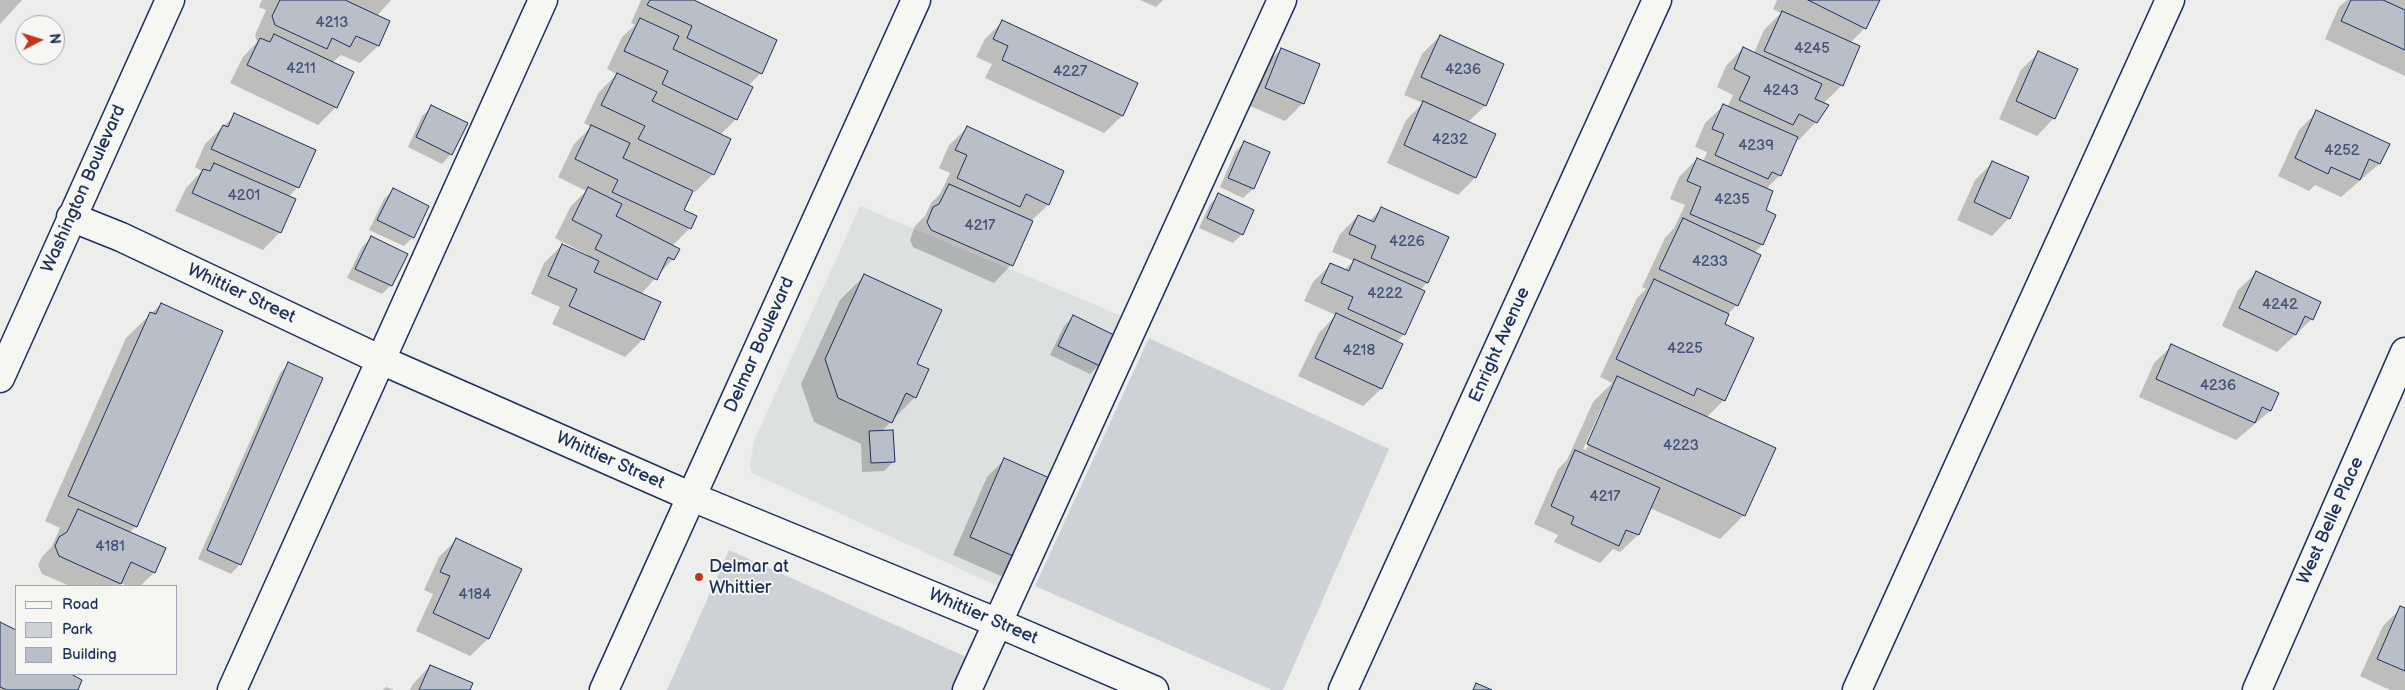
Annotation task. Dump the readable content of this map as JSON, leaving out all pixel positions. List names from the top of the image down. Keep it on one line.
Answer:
{"streets":{"street":["Washington Boulevard","Whittier Street","Delmar Boulevard","Enright Avenue","West Belle Place"]},"crossings":[["Washington Boulevard","Whittier Street"],["Whittier Street","Delmar Boulevard"]],"places":["Delmar at Whittier"],"house_numbers":["4213","4245","4211","4236","4227","4243","4232","4239","4252","4201","4235","4217","4226","4233","4222","4242","4225","4218","4236","4223","4217","4181","4184"],"legend":["Road","Park","Building"],"north":"right"}
